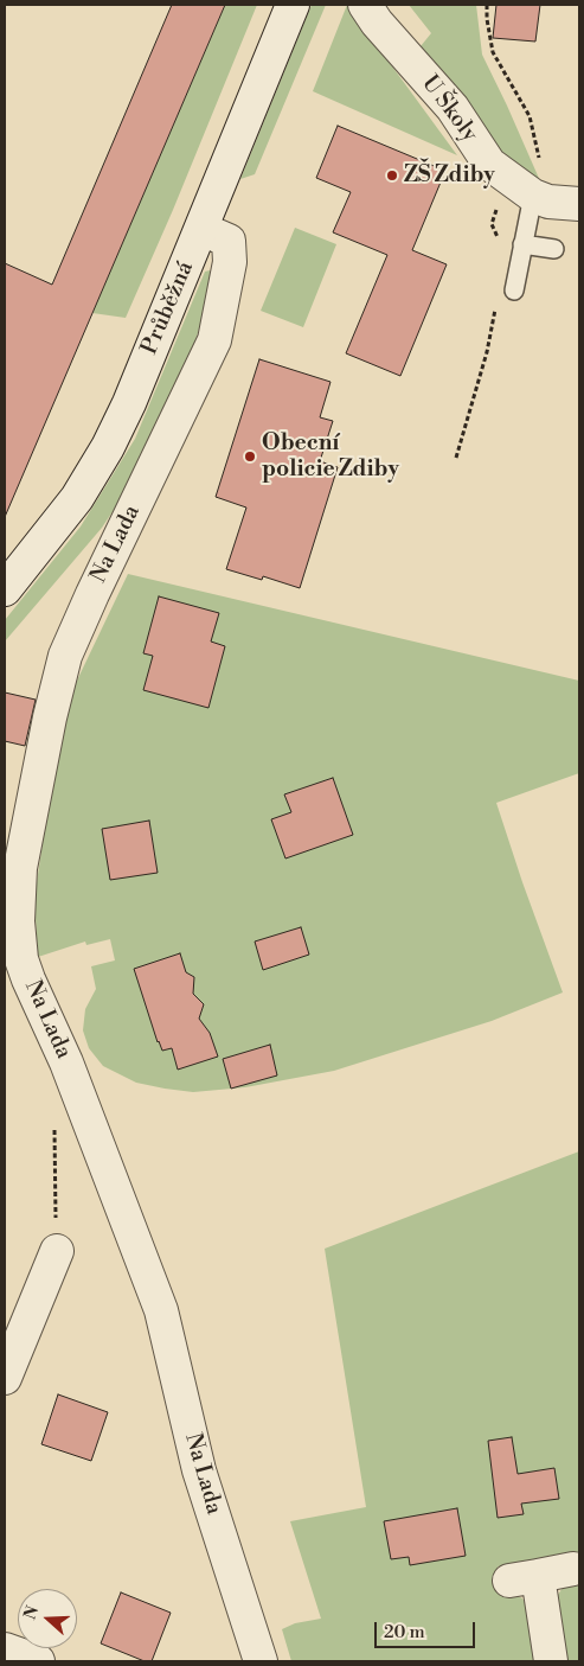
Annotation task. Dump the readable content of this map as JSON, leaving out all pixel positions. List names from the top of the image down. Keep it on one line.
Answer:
{"streets":{"street":["U Školy","Průběžná","Na Lada"]},"crossings":[["Průběžná","Na Lada"]],"places":["ZŠ Zdiby","Obecní policie Zdiby"],"scale_bar":"20 m","north":"left"}
